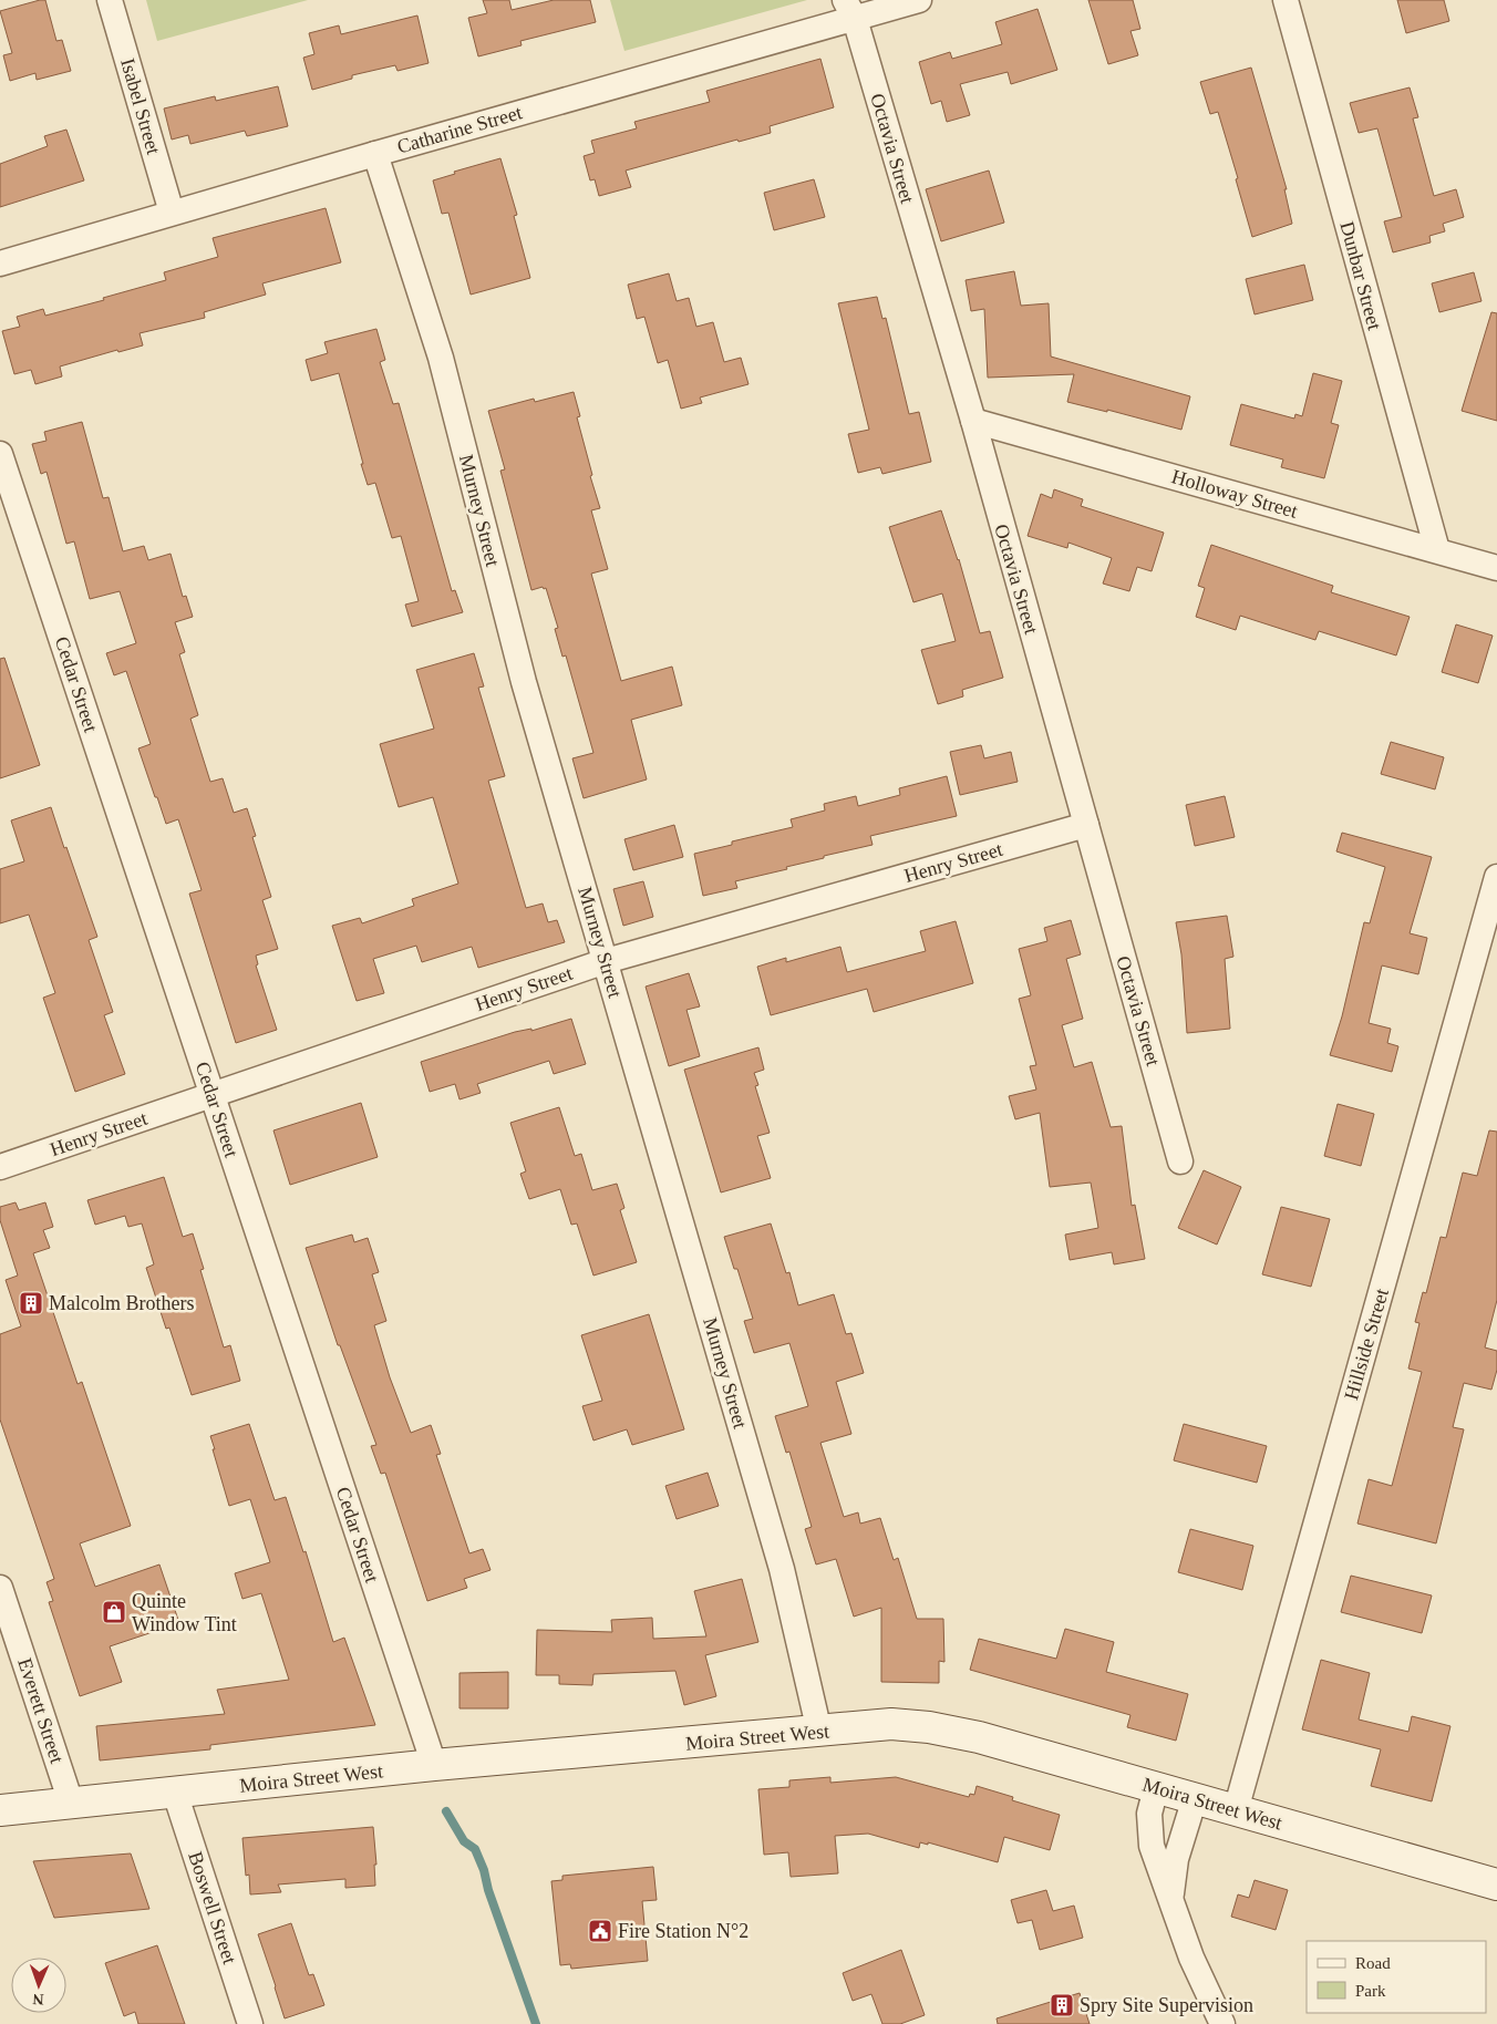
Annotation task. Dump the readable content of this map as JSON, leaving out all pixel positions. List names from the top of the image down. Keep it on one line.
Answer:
{"streets":{"main road":["Moira Street West"],"street":["Isabel Street","Catharine Street","Octavia Street","Dunbar Street","Holloway Street","Murney Street","Cedar Street","Henry Street","Hillside Street","Everett Street","Boswell Street"]},"crossings":[["Isabel Street","Catharine Street"],["Catharine Street","Octavia Street"],["Catharine Street","Murney Street"],["Octavia Street","Holloway Street"],["Octavia Street","Henry Street"],["Dunbar Street","Holloway Street"],["Murney Street","Henry Street"],["Murney Street","Moira Street West"],["Cedar Street","Henry Street"],["Cedar Street","Moira Street West"],["Hillside Street","Moira Street West"],["Everett Street","Moira Street West"],["Moira Street West","Boswell Street"]],"places":{"building":["Malcolm Brothers","Spry Site Supervision"],"shop":["Quinte Window Tint"],"public building":["Fire Station N°2"]},"legend":["Road","Park"],"north":"bottom"}
